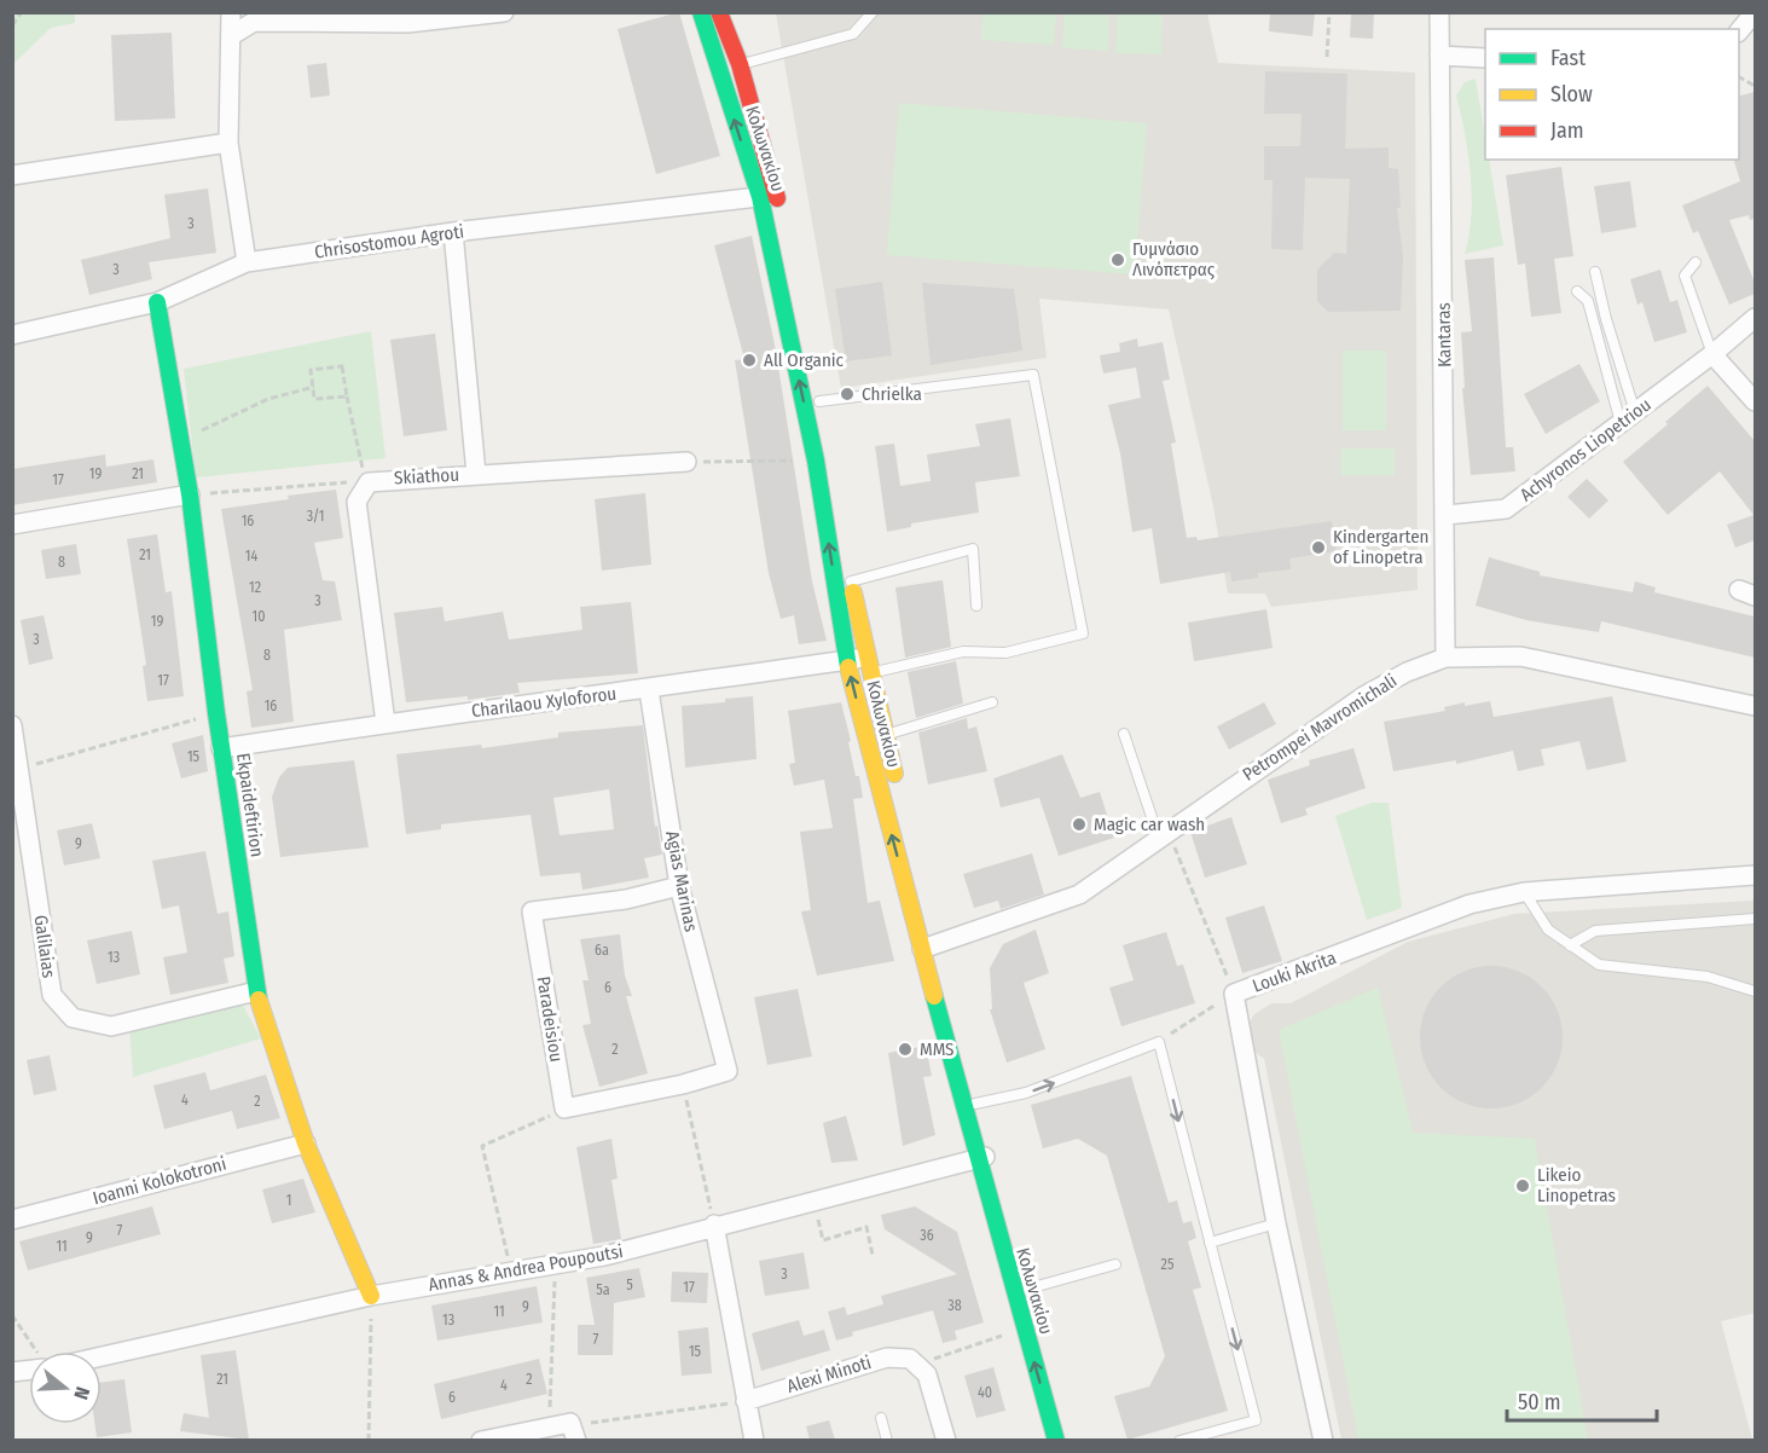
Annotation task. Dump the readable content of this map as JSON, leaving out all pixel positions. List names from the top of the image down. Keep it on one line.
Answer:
{"streets":{"main road":["Κολωνακίου","Ekpaideftirion"],"street":["Chrisostomou Agroti","Kantaras","Achyronos Liopetriou","Skiathou","Charilaou Xyloforou","Petrompei Mavromichali","Agias Marinas","Galilaias","Louki Akrita","Paradeisiou","Ioanni Kolokotroni","Annas & Andrea Poupoutsi","Alexi Minoti"]},"crossings":[["Κολωνακίου","Chrisostomou Agroti"],["Κολωνακίου","Charilaou Xyloforou"],["Κολωνακίου","Petrompei Mavromichali"],["Κολωνακίου","Annas & Andrea Poupoutsi"],["Chrisostomou Agroti","Ekpaideftirion"],["Kantaras","Achyronos Liopetriou"],["Kantaras","Petrompei Mavromichali"],["Skiathou","Charilaou Xyloforou"],["Charilaou Xyloforou","Ekpaideftirion"],["Charilaou Xyloforou","Agias Marinas"],["Ekpaideftirion","Galilaias"],["Ekpaideftirion","Ioanni Kolokotroni"],["Ekpaideftirion","Annas & Andrea Poupoutsi"],["Agias Marinas","Paradeisiou"]],"places":["Γυμνάσιο Λινόπετρας","All Organic","Chrielka","Kindergarten of Linopetra","Magic car wash","MMS","Likeio Linopetras"],"house_numbers":["3","3","19","21","17","3/1","16","21","14","8","12","3","10","19","3","8","17","16","15","9","6a","13","6","2","4","2","1","7","36","9","11","25","3","5","17","5a","38","9","11","13","7","15","21","2","4","40","6"],"legend":["Fast","Slow","Jam"],"scale_bar":"50 m","north":"right"}
